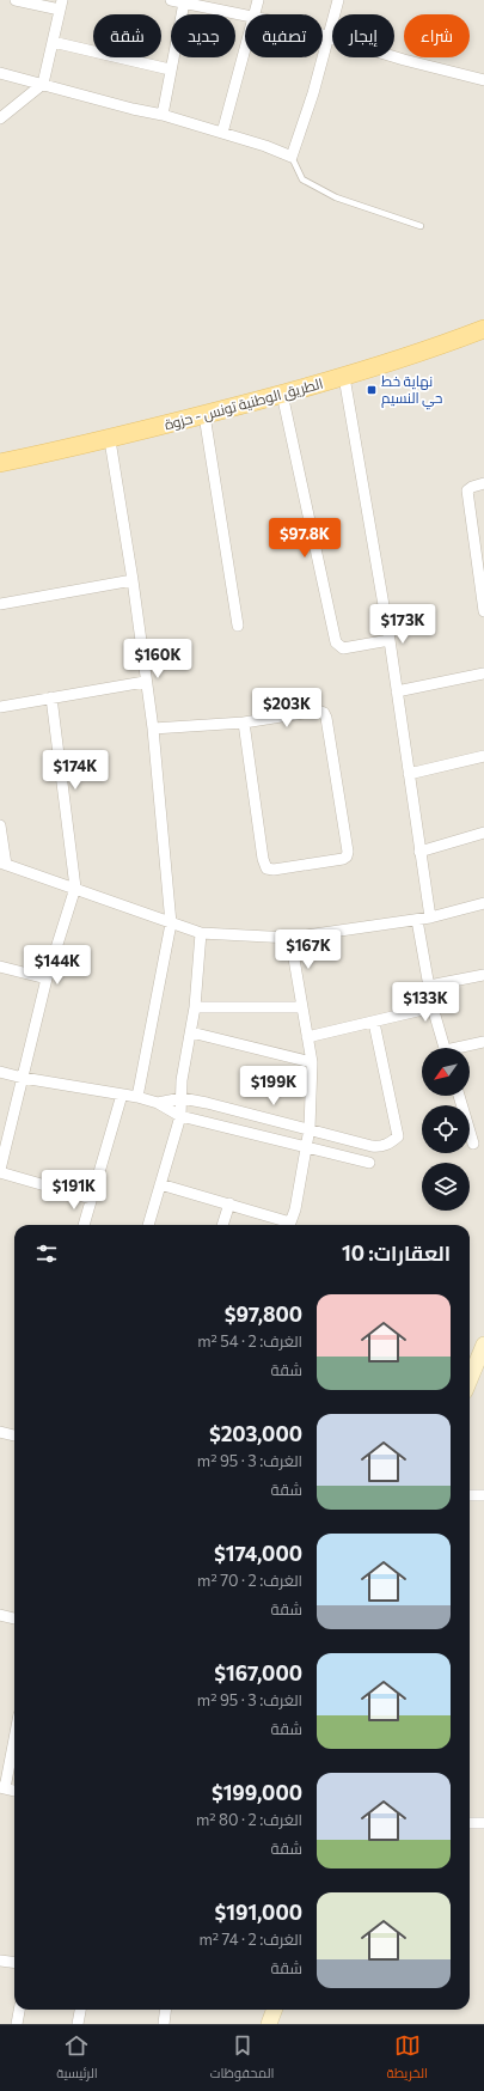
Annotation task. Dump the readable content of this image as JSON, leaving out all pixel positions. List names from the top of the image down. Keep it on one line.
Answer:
{"streets":{"main road":["الطريق الوطنية تونس - حزوة"]},"places":{"transit":["نهاية خط حي النسيم"]},"north":"bottom left","page":{"chip":["شراء","إيجار","تصفية","جديد","شقة"],"price":["$97.8K","$173K","$160K","$203K","$174K","$167K","$144K","$133K","$199K","$191K"],"heading":"العقارات: 10","list":[{"name":"$97,800","note":"الغرف: 2 · 54 m² · شقة"},{"name":"$203,000","note":"الغرف: 3 · 95 m² · شقة"},{"name":"$174,000","note":"الغرف: 2 · 70 m² · شقة"},{"name":"$167,000","note":"الغرف: 3 · 95 m² · شقة"},{"name":"$199,000","note":"الغرف: 2 · 80 m² · شقة"},{"name":"$191,000","note":"الغرف: 2 · 74 m² · شقة"}],"tabs":["الخريطة","المحفوظات","الرئيسية"]}}
